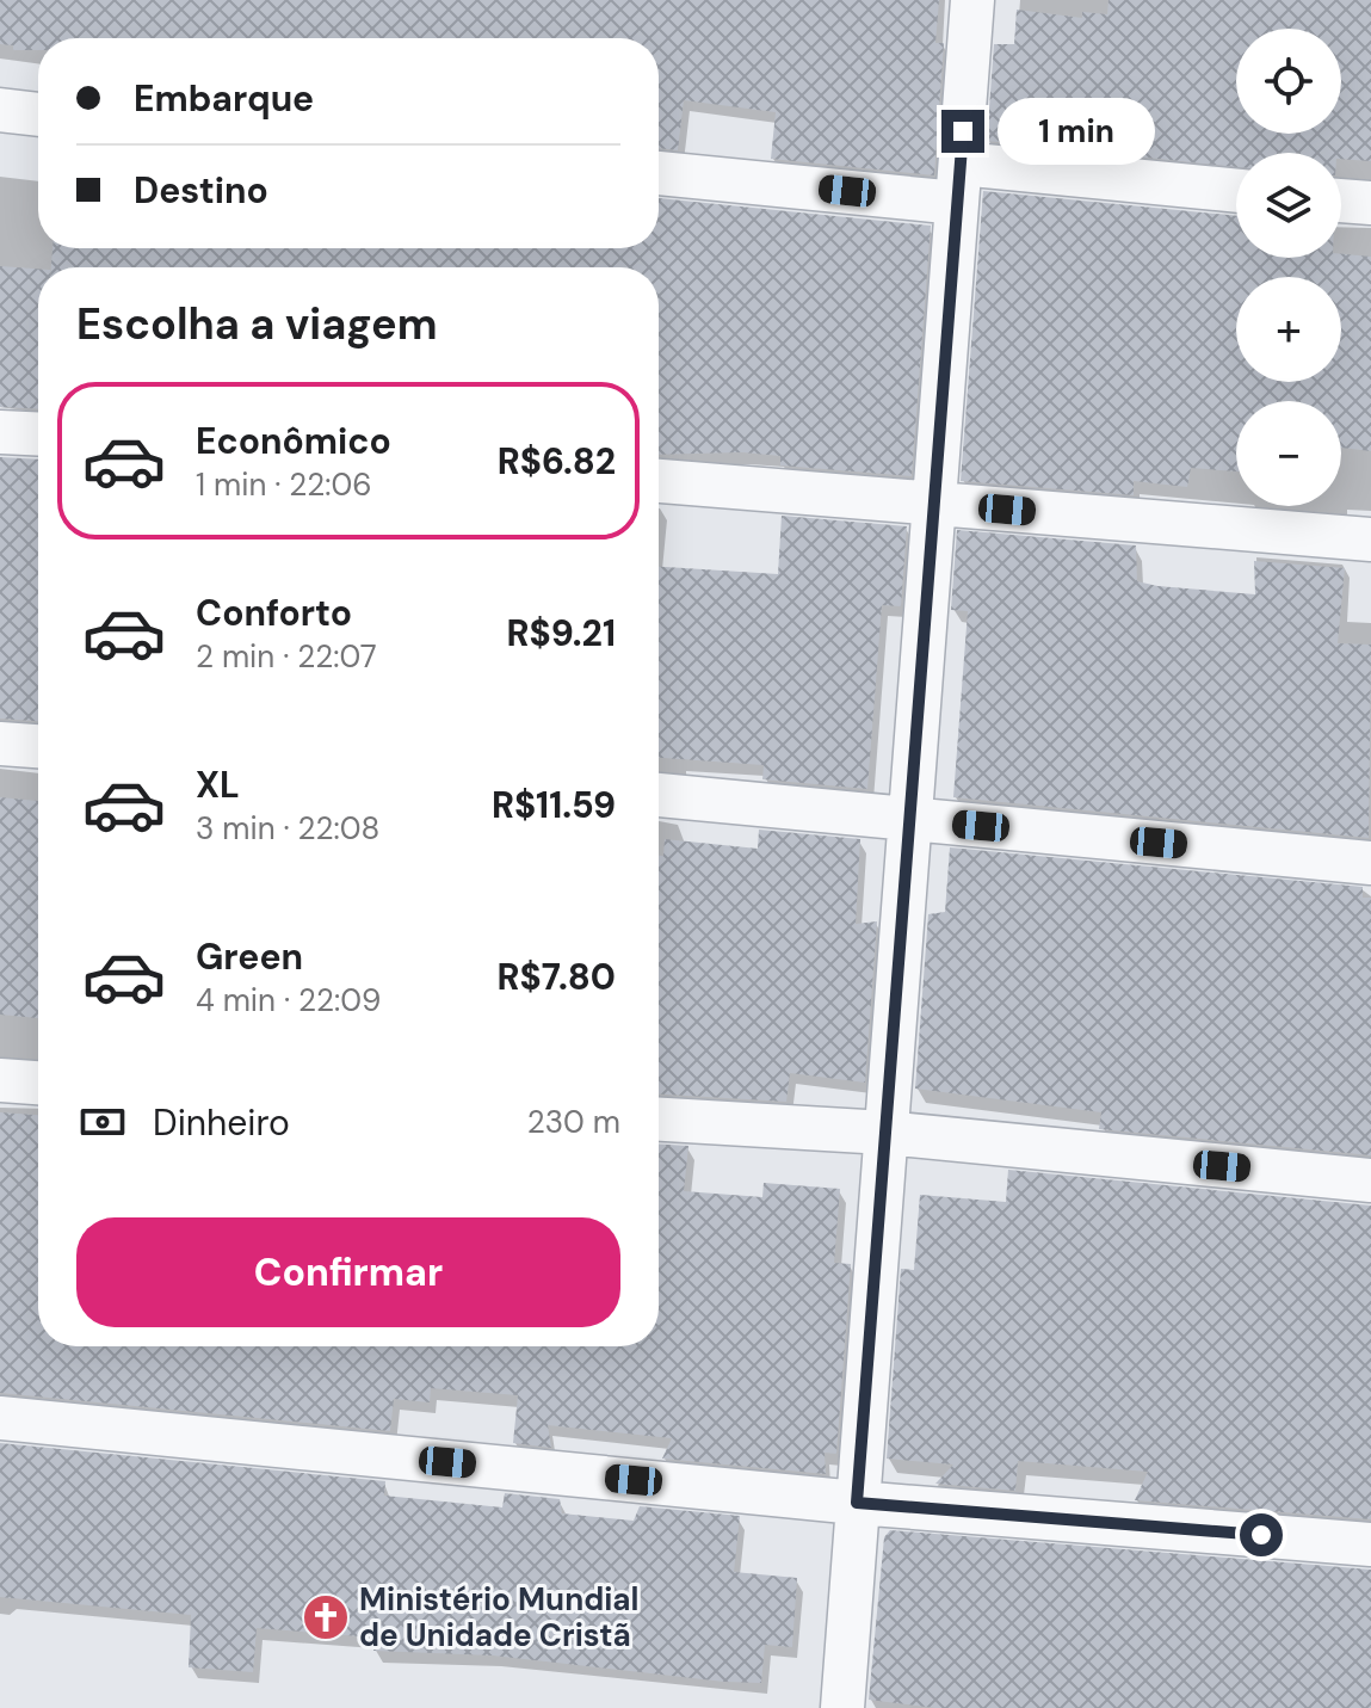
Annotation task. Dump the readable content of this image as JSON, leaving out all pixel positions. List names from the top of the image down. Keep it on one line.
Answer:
{"places":{"church":["Ministério Mundial de Unidade Cristã"]},"page":{"map_buttons":["+","−"],"banner":["Embarque","Destino"],"bubble":"1 min","heading":"Escolha a viagem","list":[{"name":"Econômico","note":"1 min · 22:06","value":"R$6.82"},{"name":"Conforto","note":"2 min · 22:07","value":"R$9.21"},{"name":"XL","note":"3 min · 22:08","value":"R$11.59"},{"name":"Green","note":"4 min · 22:09","value":"R$7.80"}],"pay":["Dinheiro","230 m"],"buttons":"Confirmar"}}
